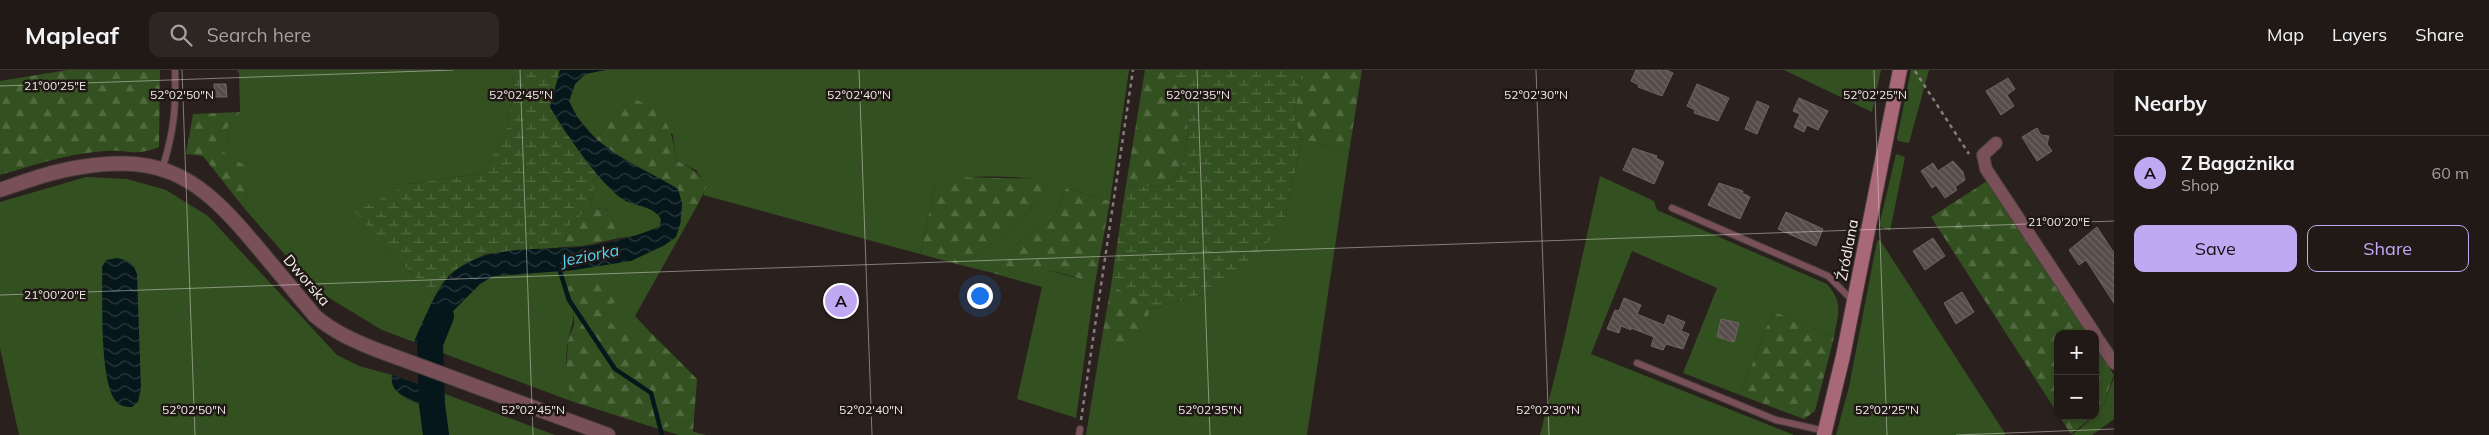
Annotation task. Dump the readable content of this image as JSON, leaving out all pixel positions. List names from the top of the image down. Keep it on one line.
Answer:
{"streets":{"main road":["Źródlana"],"street":["Dworska"]},"water":["Jeziorka"],"page":{"header":"Mapleaf","search":"Search here","nav":["Map","Layers","Share"],"heading":"Nearby","list":[{"mark":"A","name":"Z Bagażnika","note":"Shop","value":"60 m"}],"buttons":["Save","Share"],"pins":"A","map_buttons":["+","−"]},"coordinates":["21°00'25\"E","52°02'50\"N","52°02'45\"N","52°02'40\"N","52°02'35\"N","52°02'30\"N","52°02'25\"N","21°00'20\"E"]}
